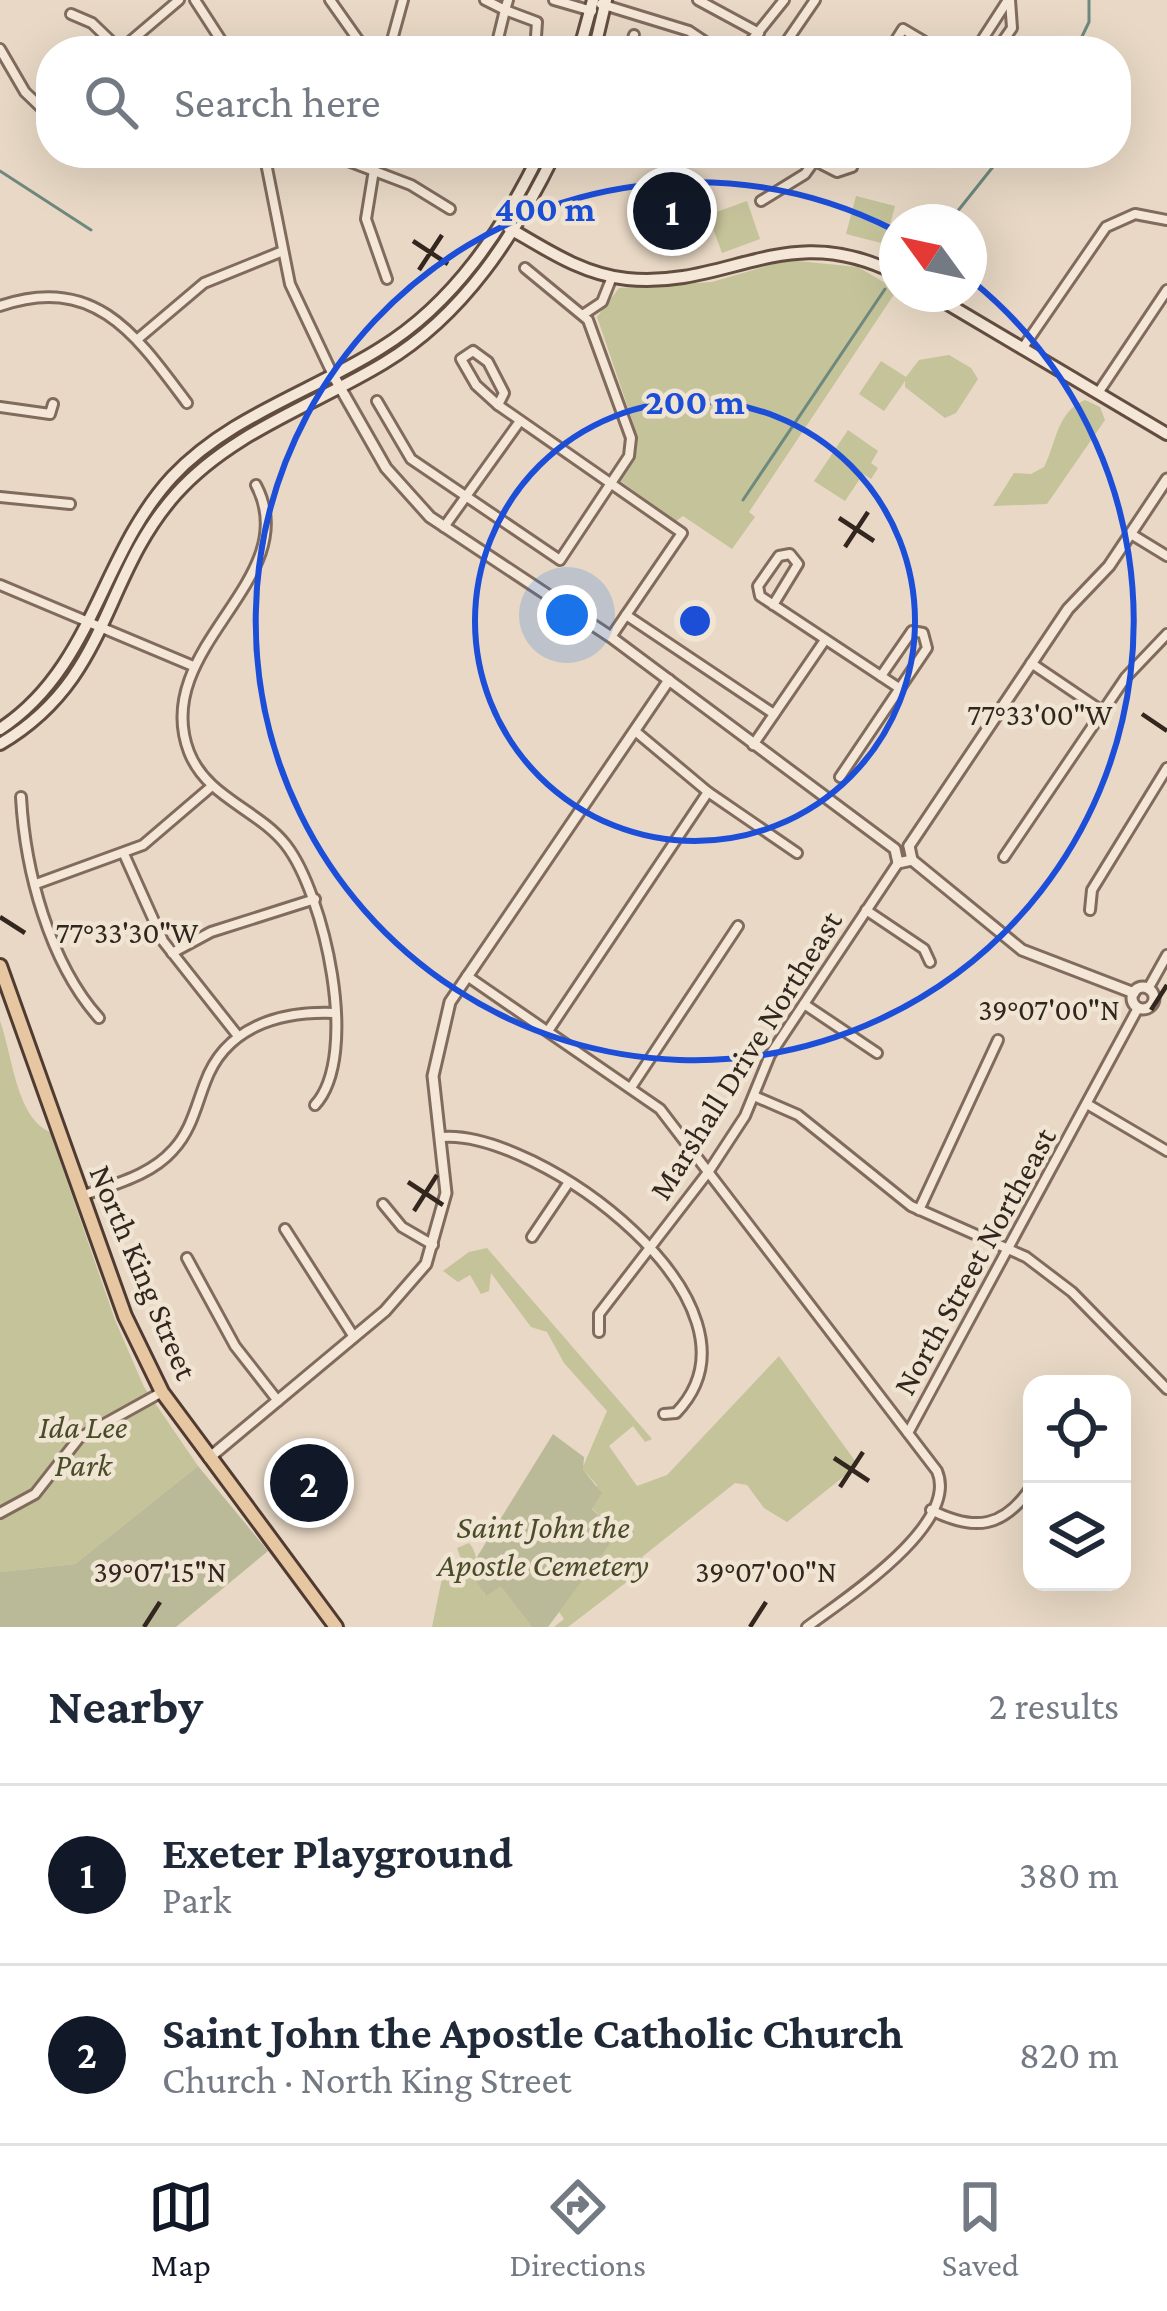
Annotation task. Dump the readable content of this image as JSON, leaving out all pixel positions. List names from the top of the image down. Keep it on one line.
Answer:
{"streets":{"main road":["North King Street"],"street":["Marshall Drive Northeast","North Street Northeast"]},"parks":["Ida Lee Park","Saint John the Apostle Cemetery"],"north":"top left","page":{"search":"Search here","pins":["1","2"],"heading":["Nearby","2 results"],"list":[{"mark":"1","name":"Exeter Playground","note":"Park","value":"380 m"},{"mark":"2","name":"Saint John the Apostle Catholic Church","note":"Church · North King Street","value":"820 m"}],"nav":["Map","Directions","Saved"]},"coordinates":["77°33'00\"W","77°33'30\"W","39°07'00\"N","39°07'15\"N"],"rings":["400 m","200 m"]}
